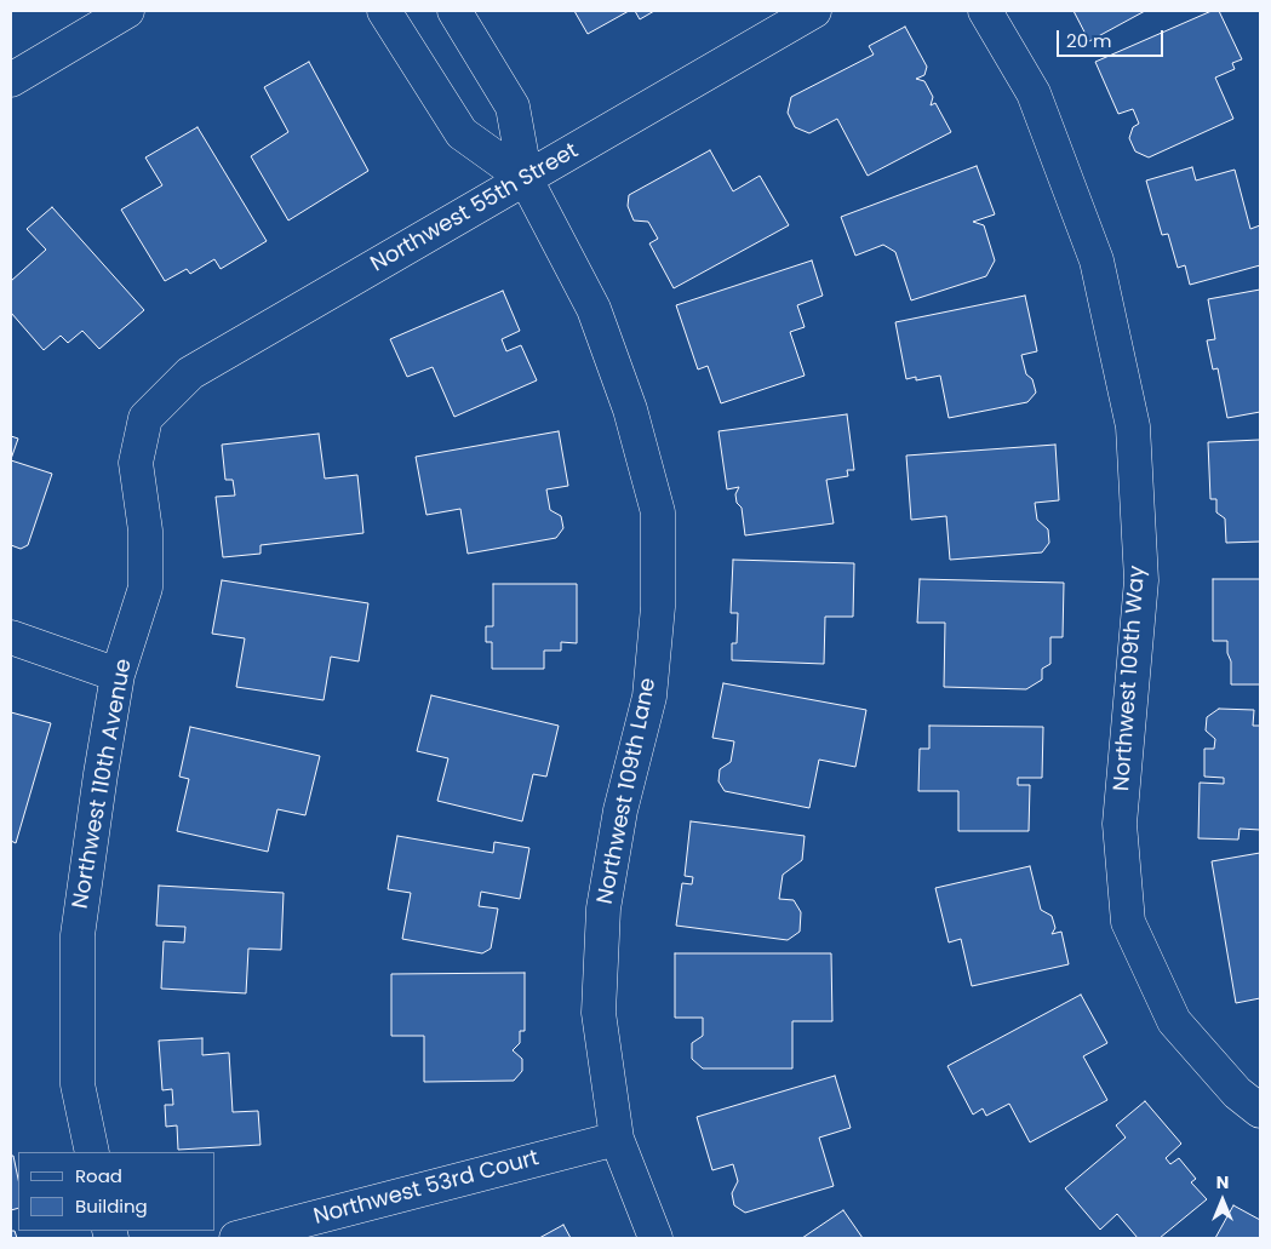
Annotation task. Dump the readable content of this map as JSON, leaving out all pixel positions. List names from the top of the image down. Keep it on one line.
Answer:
{"streets":{"street":["Northwest 55th Street","Northwest 109th Way","Northwest 110th Avenue","Northwest 109th Lane","Northwest 53rd Court"]},"crossings":[["Northwest 55th Street","Northwest 110th Avenue"],["Northwest 55th Street","Northwest 109th Lane"],["Northwest 109th Lane","Northwest 53rd Court"]],"legend":["Road","Building"],"scale_bar":"20 m","north":"top"}
